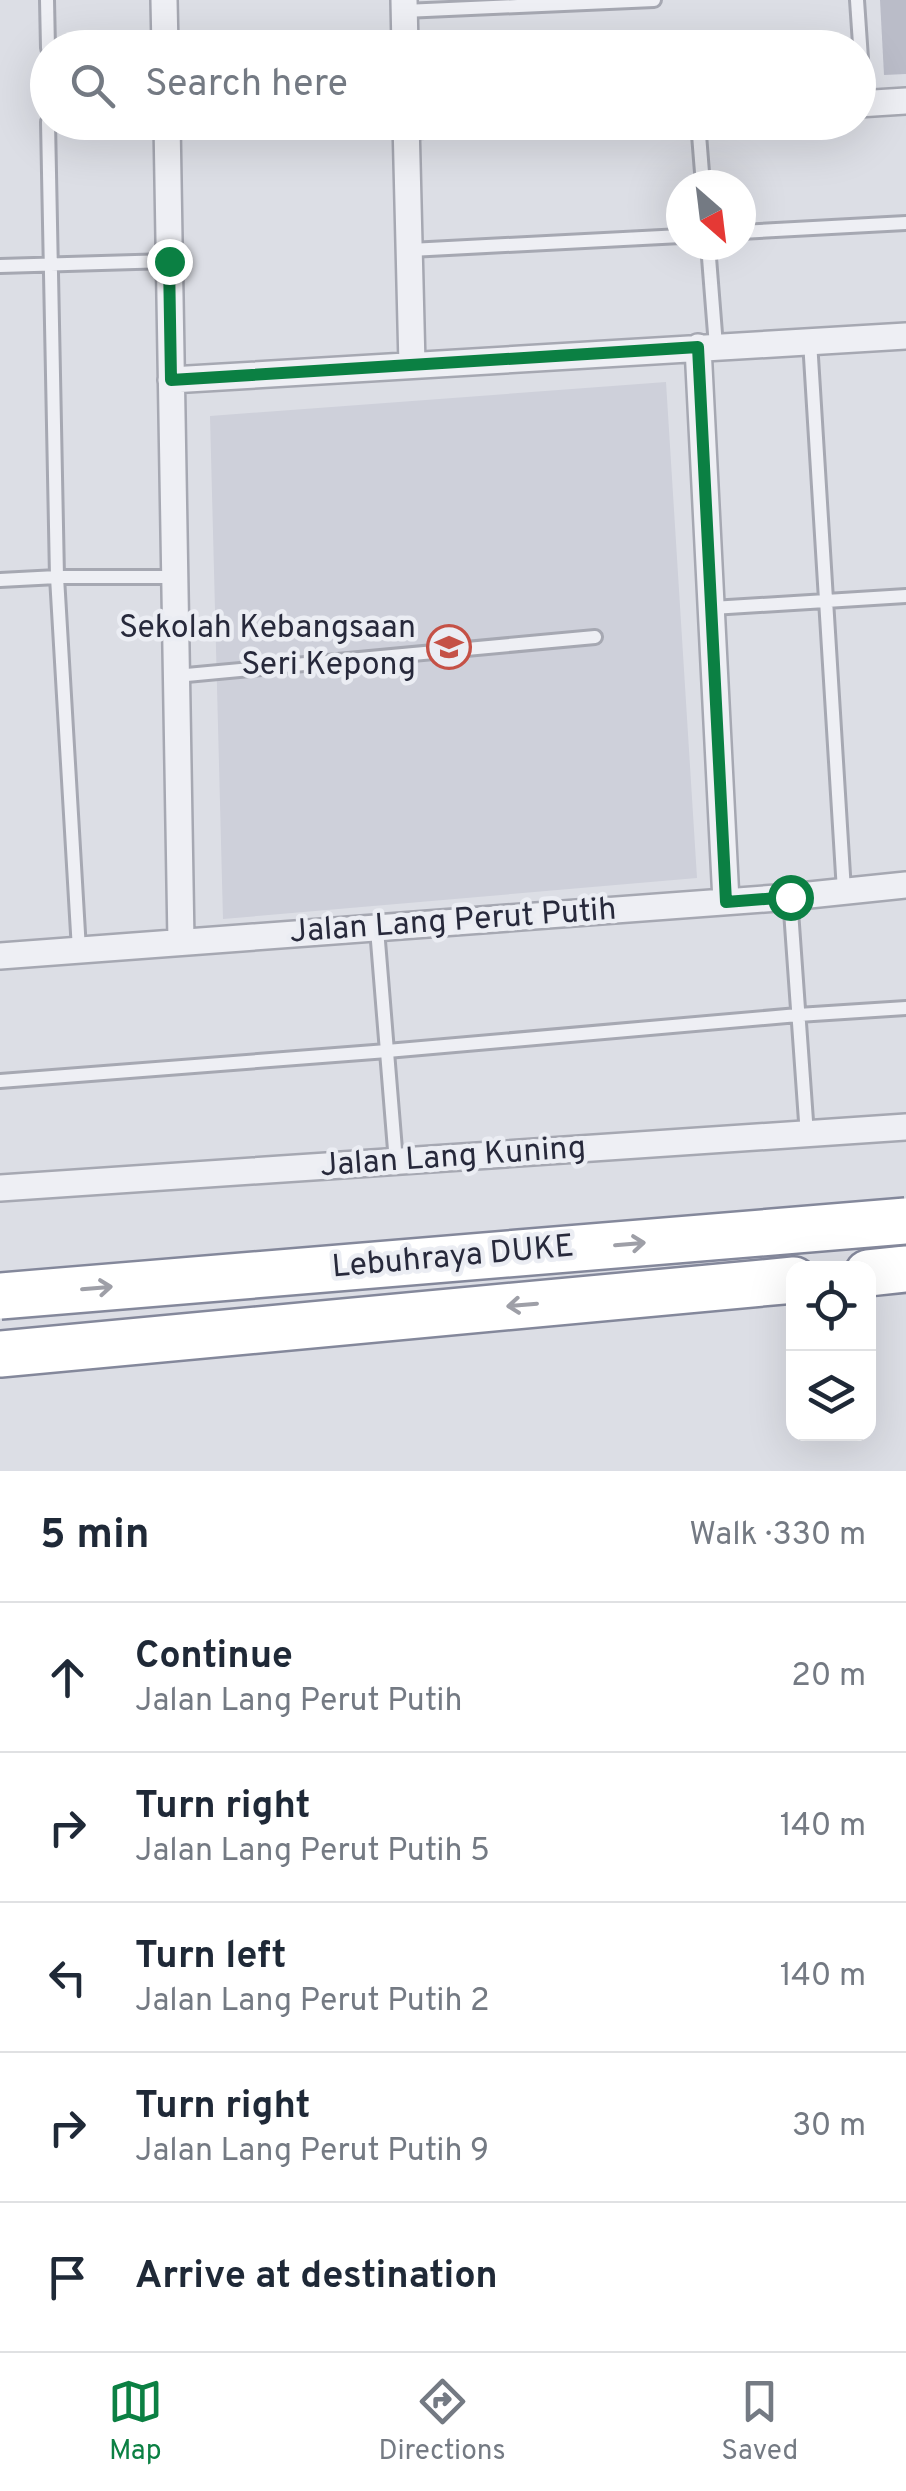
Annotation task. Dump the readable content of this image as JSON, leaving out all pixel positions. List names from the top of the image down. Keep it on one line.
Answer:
{"streets":{"highway":["Lebuhraya DUKE"],"street":["Jalan Lang Perut Putih","Jalan Lang Kuning"]},"places":{"school or university":["Sekolah Kebangsaan Seri Kepong"]},"north":"bottom right","page":{"search":"Search here","heading":["5 min","Walk · 330 m"],"list":[["Continue","Jalan Lang Perut Putih","20 m"],["Turn right","Jalan Lang Perut Putih 5","140 m"],["Turn left","Jalan Lang Perut Putih 2","140 m"],["Turn right","Jalan Lang Perut Putih 9","30 m"],"Arrive at destination"],"nav":["Map","Directions","Saved"]}}
